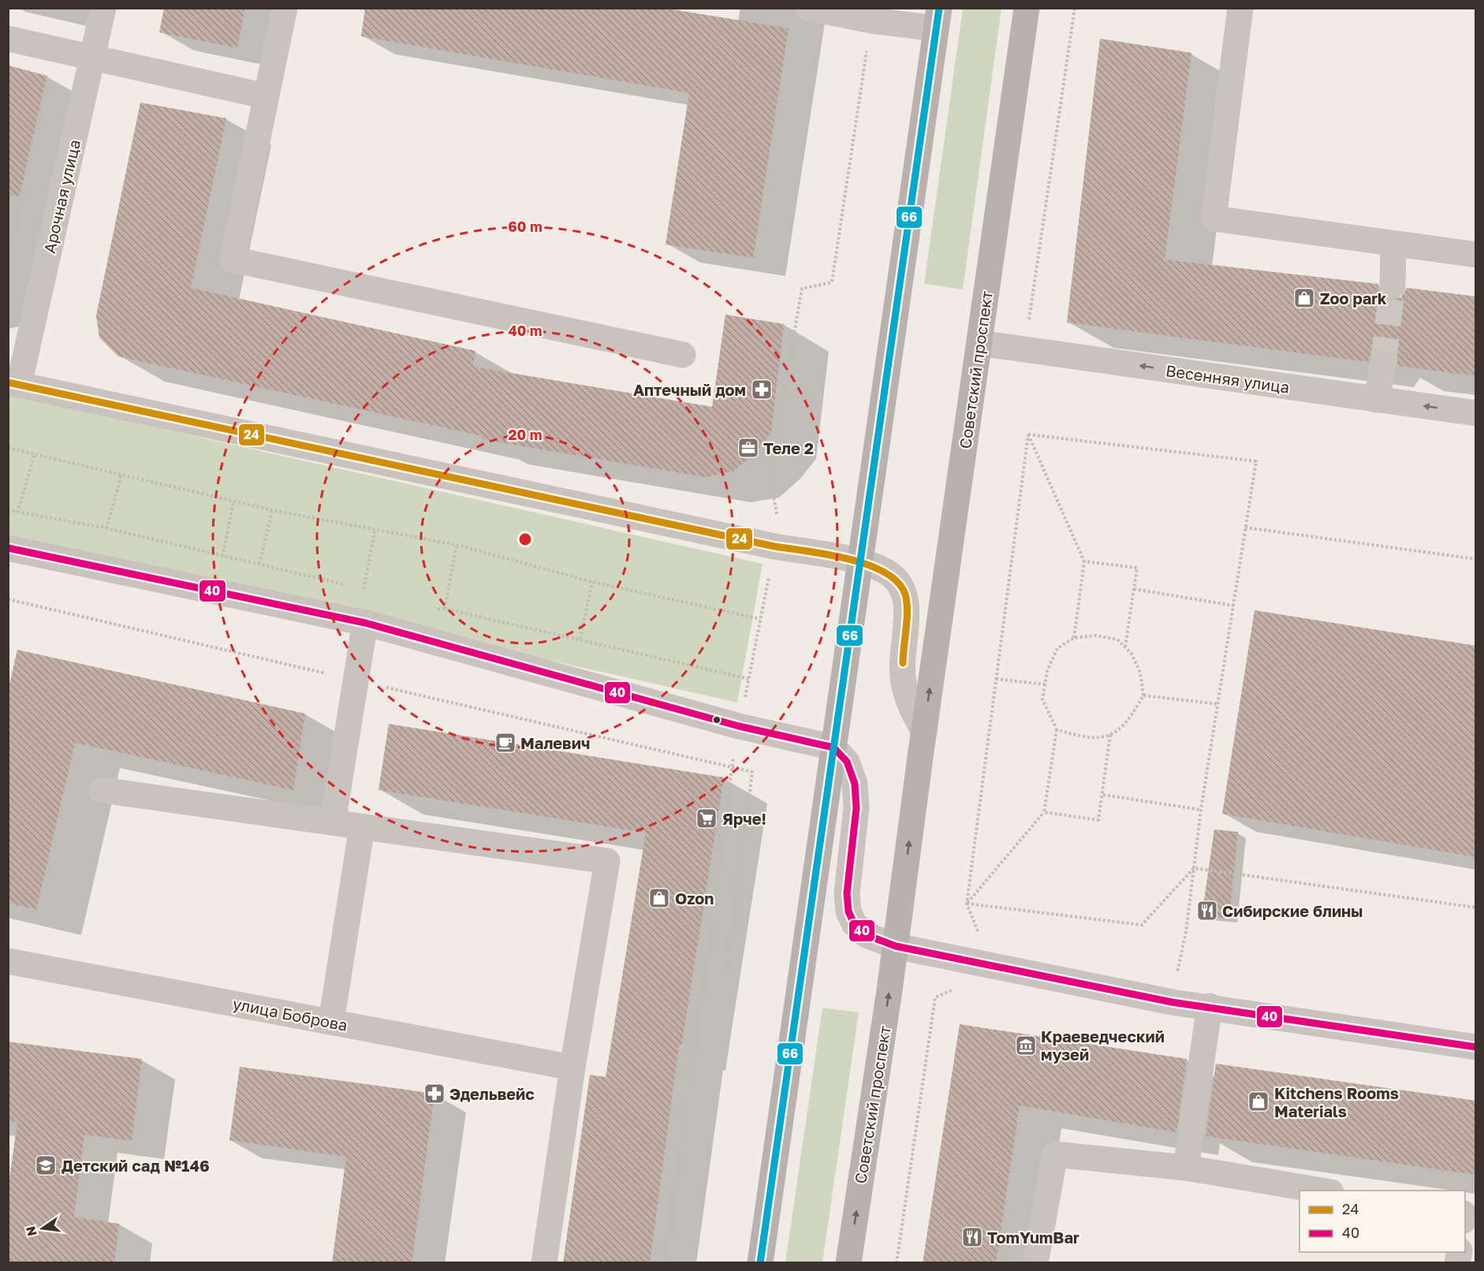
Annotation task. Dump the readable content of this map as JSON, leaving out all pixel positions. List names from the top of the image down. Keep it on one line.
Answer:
{"streets":{"main road":["Советский проспект"],"street":["Арочная улица","Весенняя улица","улица Боброва"]},"crossings":[["Советский проспект","Весенняя улица"]],"one_way":["Весенняя улица"],"places":{"shop":["Zoo park","Ozon","Kitchens Rooms Materials"],"pharmacy":["Аптечный дом","Эдельвейс"],"office":["Теле 2"],"cafe":["Малевич"],"supermarket":["Ярче!"],"restaurant":["Сибирские блины","TomYumBar"],"museum":["Краеведческий музей"],"school or university":["Детский сад №146"]},"lines":["transit line 66","transit line 24","transit line 40"],"legend":["24","40"],"north":"left","rings":["60 m","40 m","20 m"]}
